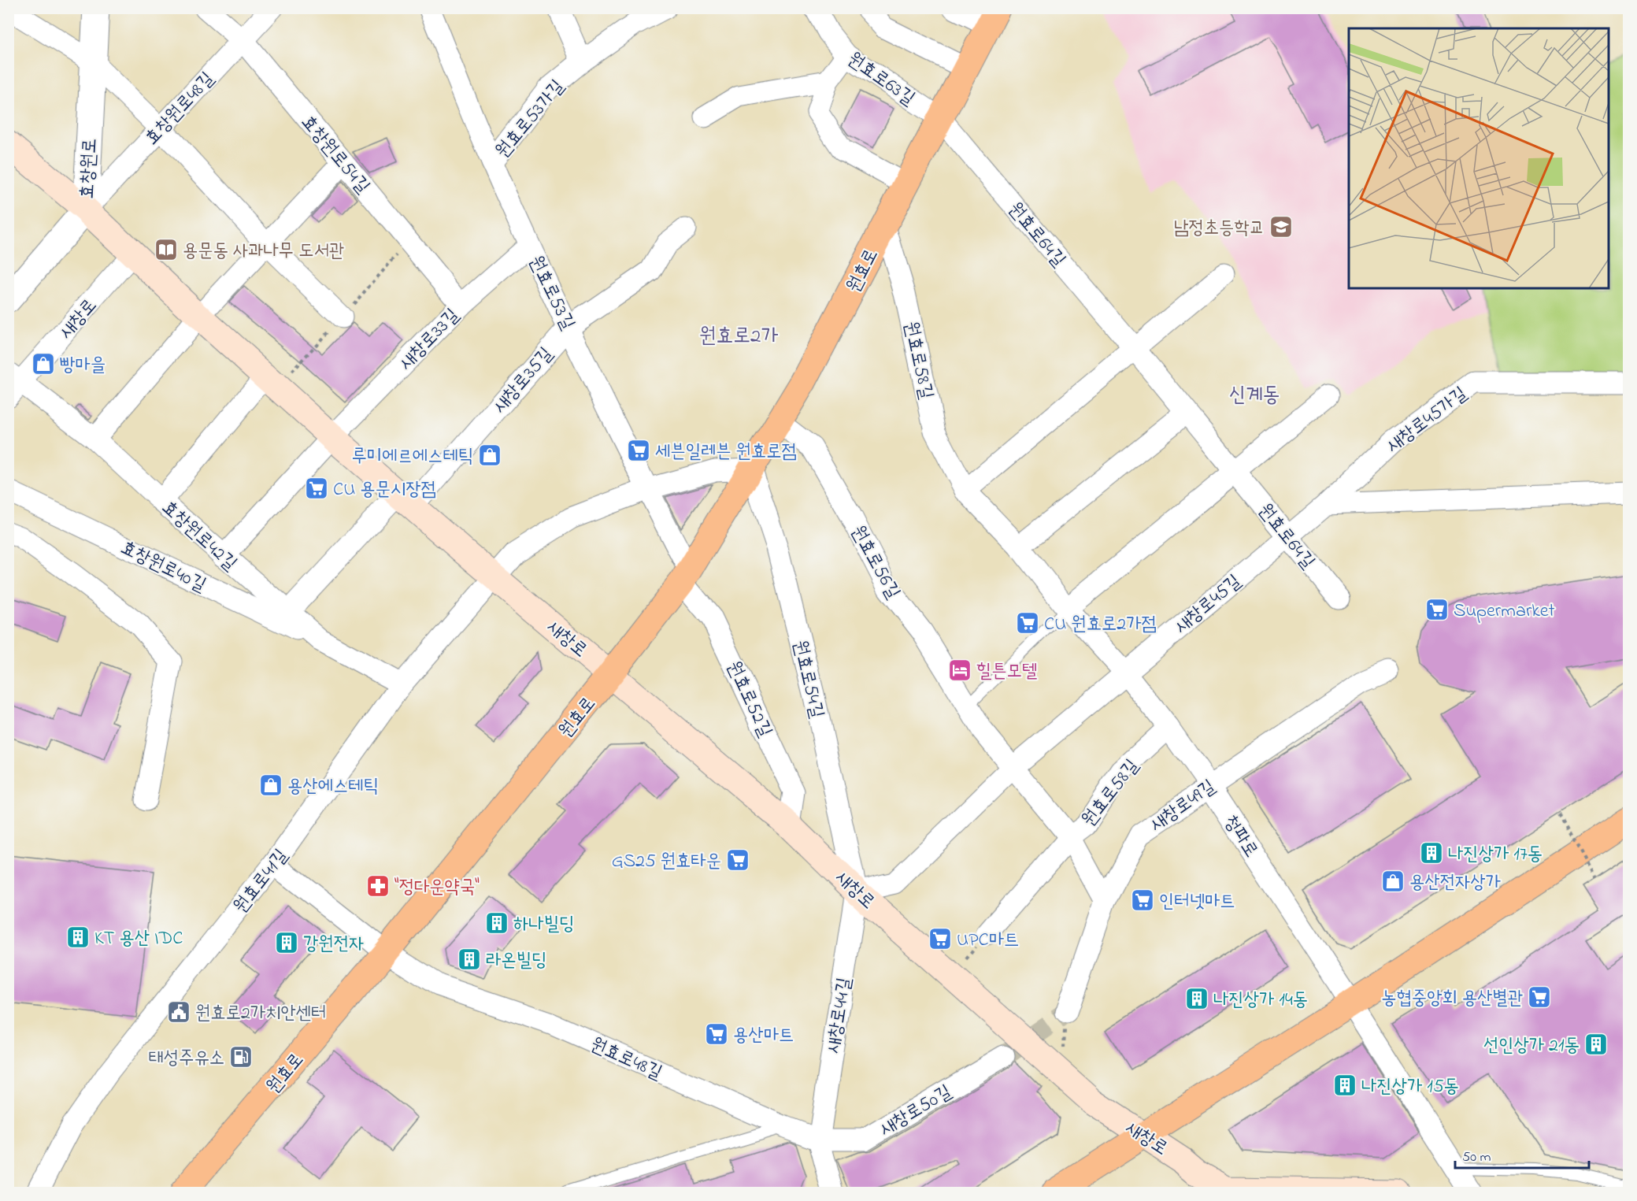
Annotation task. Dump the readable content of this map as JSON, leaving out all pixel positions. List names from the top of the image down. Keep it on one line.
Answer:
{"streets":{"main road":["원효로","새창로"],"street":["원효로63길","효창원로48길","원효로53가길","효창원로54길","효창원로","원효로64길","원효로53길","새창로33길","원효로58길","새창로35길","새창로45가길","효창원로42길","원효로56길","효창원로40길","새창로45길","원효로54길","원효로52길","새창로49길","청파로","원효로41길","새창로44길","원효로48길","새창로50길"]},"crossings":[["원효로63길","원효로64길"],["원효로63길","원효로"],["효창원로48길","효창원로54길"],["효창원로48길","효창원로"],["효창원로48길","새창로"],["원효로53가길","원효로53길"],["효창원로54길","새창로33길"],["효창원로","새창로"],["원효로64길","원효로"],["원효로64길","새창로45길"],["원효로","원효로53길"],["원효로","새창로"],["원효로","원효로58길"],["원효로","원효로56길"],["원효로","원효로54길"],["원효로","원효로52길"],["원효로","원효로48길"],["원효로53길","새창로33길"],["원효로53길","새창로35길"],["원효로53길","원효로52길"],["새창로","새창로33길"],["새창로","새창로35길"],["새창로","효창원로42길"],["새창로","새창로45길"],["새창로","원효로54길"],["새창로","원효로52길"],["새창로","원효로41길"],["새창로","새창로44길"],["원효로58길","원효로56길"],["원효로58길","새창로45길"],["원효로58길","청파로"],["새창로45가길","새창로45길"],["효창원로42길","효창원로40길"],["효창원로42길","원효로41길"],["원효로56길","새창로45길"],["원효로56길","새창로49길"],["새창로45길","원효로54길"],["새창로45길","청파로"],["새창로45길","새창로44길"],["원효로54길","새창로44길"],["새창로49길","청파로"],["새창로44길","원효로48길"],["새창로44길","새창로50길"],["원효로48길","새창로50길"]],"districts":["원효로2가","신계동"],"places":{"school or university":["남정초등학교"],"library":["용문동 사과나무 도서관"],"shop":["빵마을","루미에르에스테틱","용산에스테틱","용산전자상가"],"supermarket":["세븐일레븐 원효로점","CU 용문시장점","Supermarket","CU 원효로2가점","GS25 원효타운","인터넷마트","UPC마트","농협중앙회 용산별관","용산마트"],"hotel":["힐튼모텔"],"building":["나진상가 17동","하나빌딩","KT 용산 IDC","강원전자","라온빌딩","나진상가 14동","선인상가 21동","나진상가 15동"],"pharmacy":["\"정다운약국\""],"public building":["원효로2가치안센터"],"fuel station":["태성주유소"]},"scale_bar":"50 m"}
